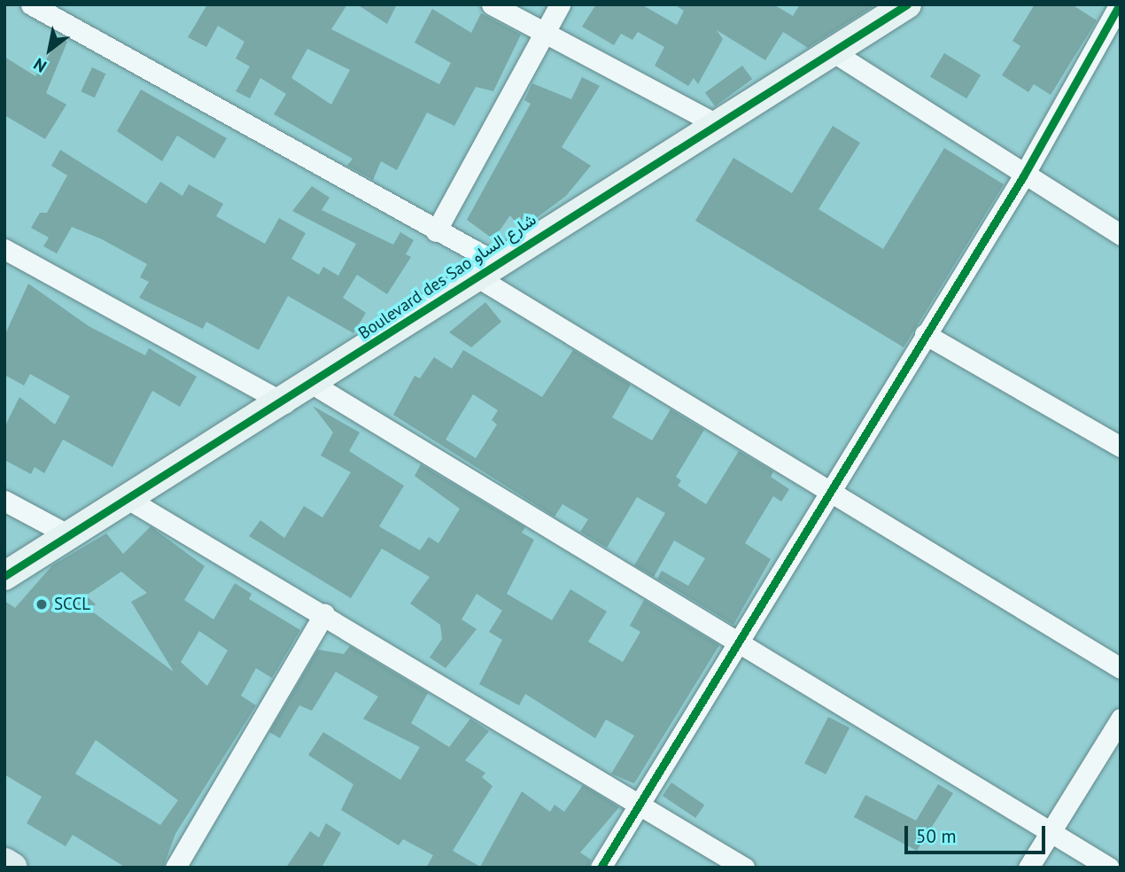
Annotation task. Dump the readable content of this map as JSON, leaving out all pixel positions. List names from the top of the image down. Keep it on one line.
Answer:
{"streets":{"street":["Boulevard des Sao شارع الساو"]},"places":["SCCL"],"scale_bar":"50 m","north":"bottom left"}
